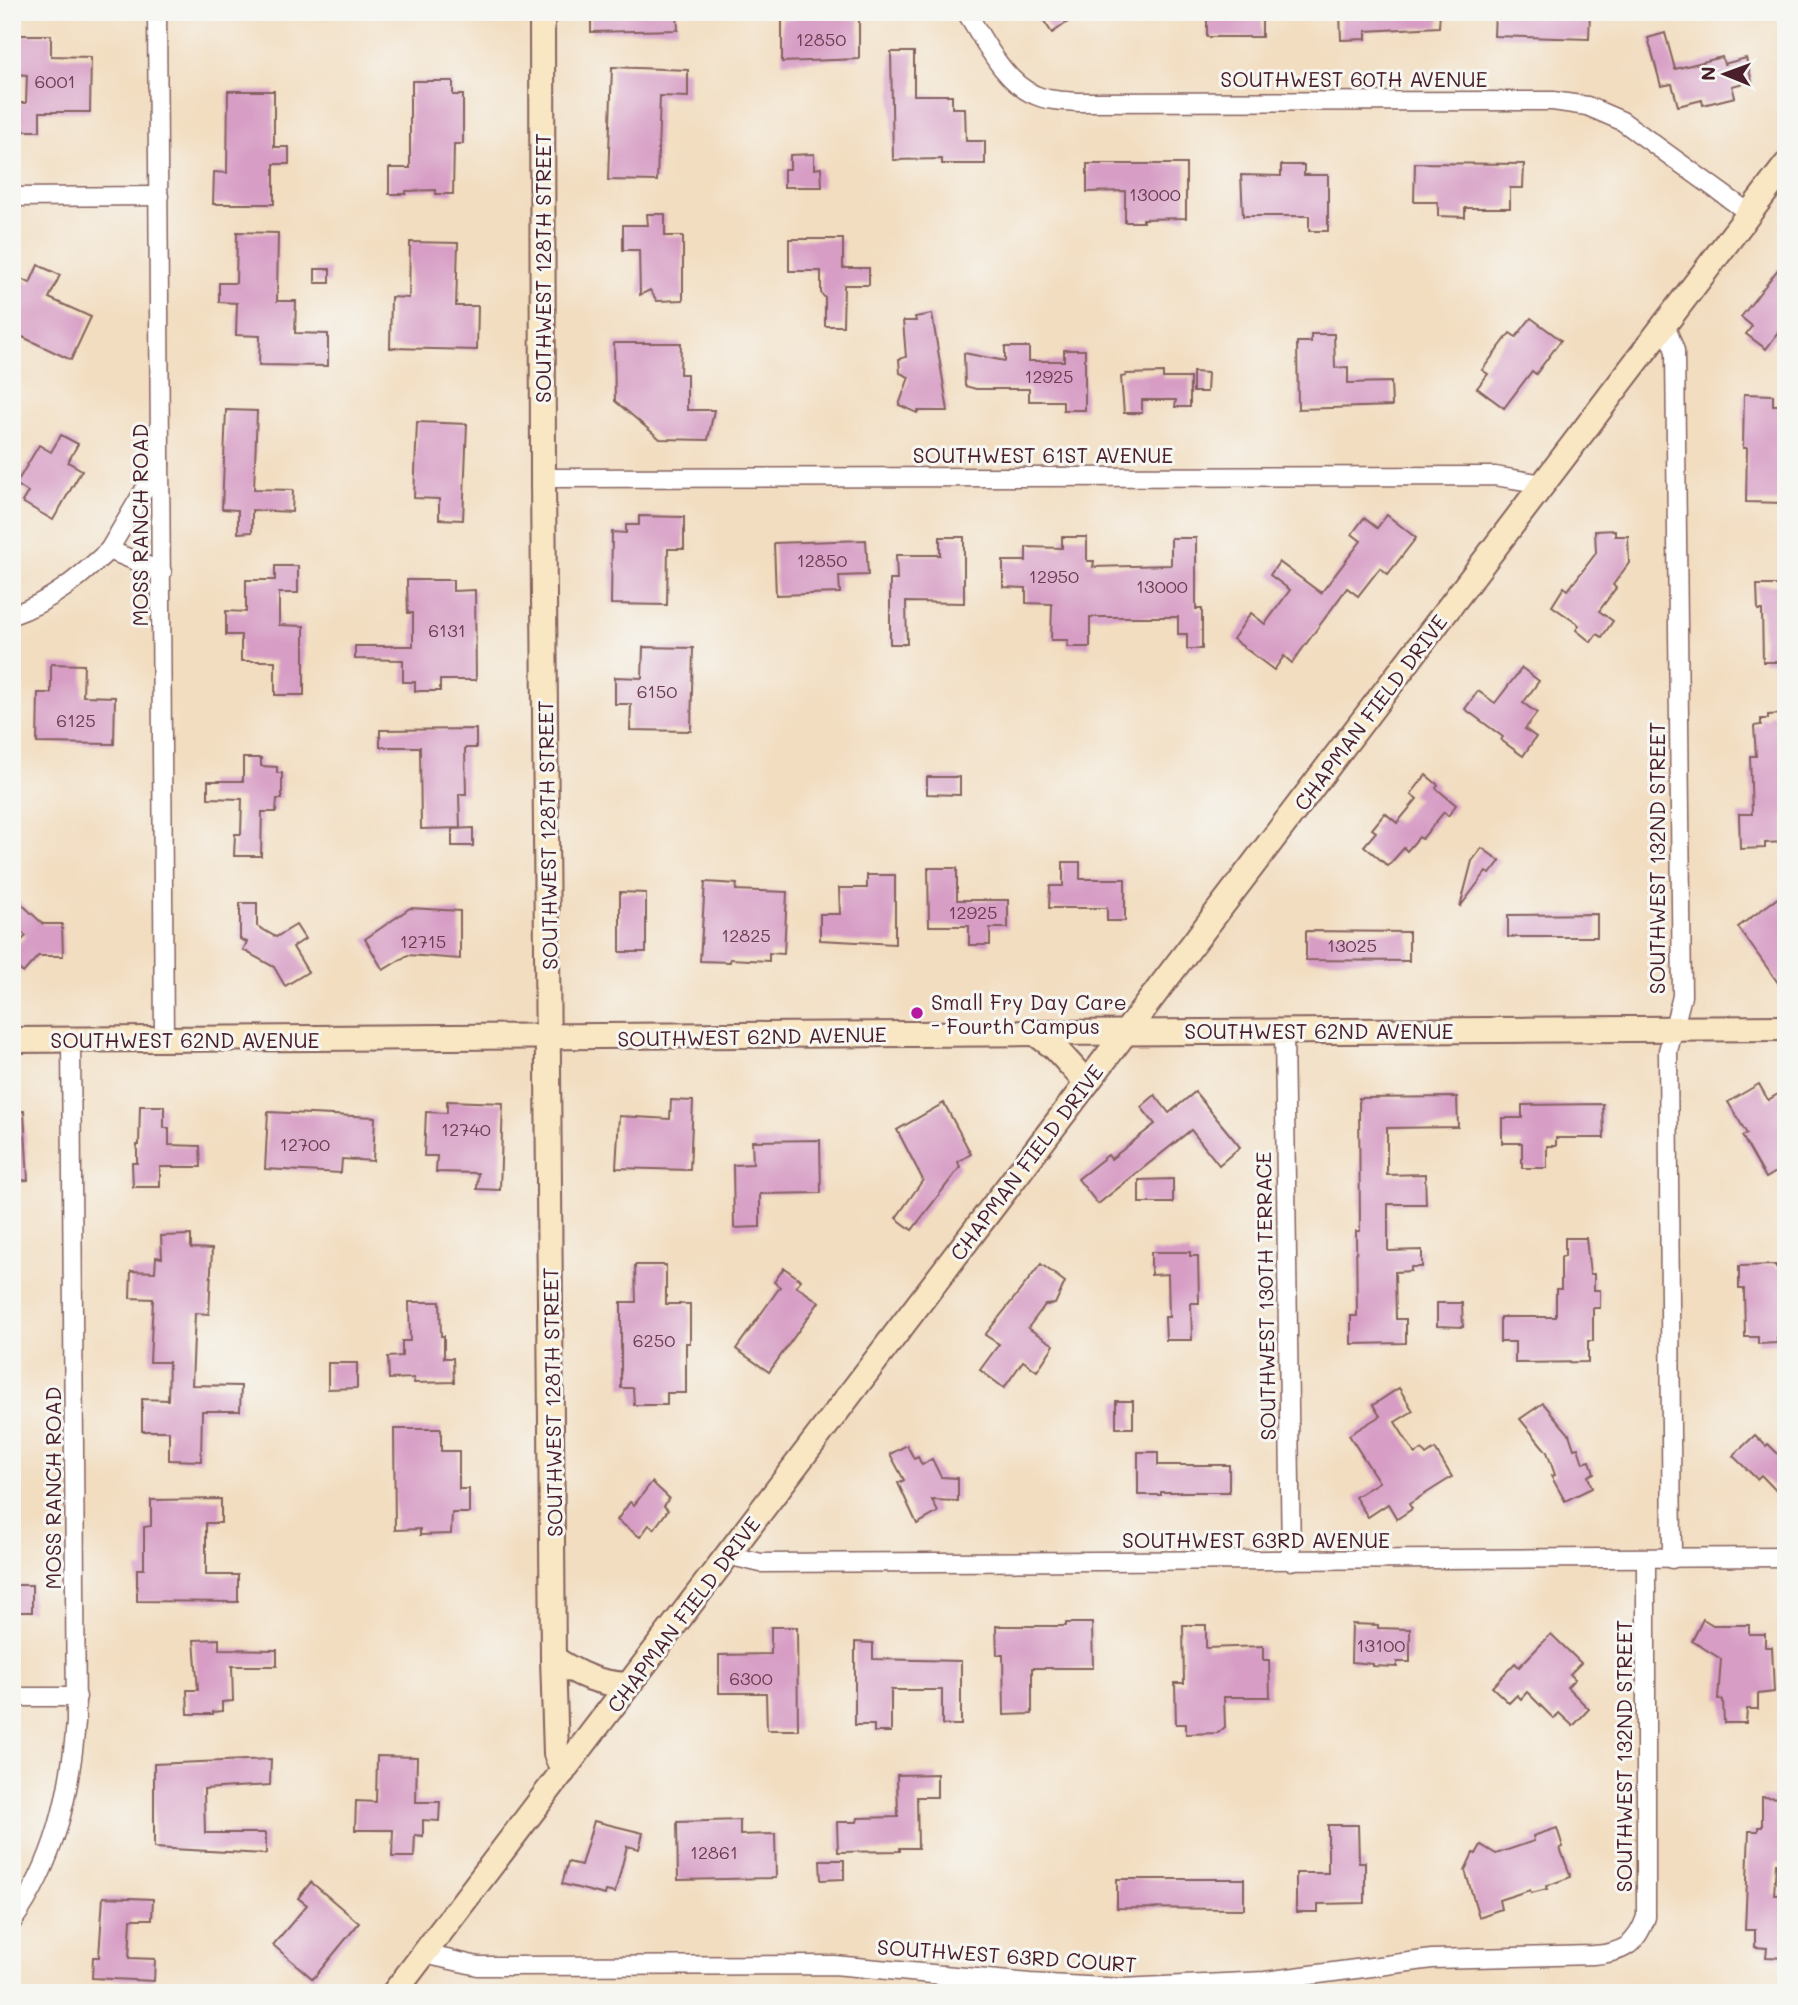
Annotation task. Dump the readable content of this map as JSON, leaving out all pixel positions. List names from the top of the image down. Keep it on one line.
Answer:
{"streets":{"street":["SOUTHWEST 60TH AVENUE","SOUTHWEST 128TH STREET","SOUTHWEST 61ST AVENUE","MOSS RANCH ROAD","CHAPMAN FIELD DRIVE","SOUTHWEST 132ND STREET","SOUTHWEST 62ND AVENUE","SOUTHWEST 130TH TERRACE","SOUTHWEST 63RD AVENUE","SOUTHWEST 63RD COURT"]},"crossings":[["SOUTHWEST 60TH AVENUE","CHAPMAN FIELD DRIVE"],["SOUTHWEST 128TH STREET","SOUTHWEST 61ST AVENUE"],["SOUTHWEST 128TH STREET","CHAPMAN FIELD DRIVE"],["SOUTHWEST 128TH STREET","SOUTHWEST 62ND AVENUE"],["SOUTHWEST 61ST AVENUE","CHAPMAN FIELD DRIVE"],["MOSS RANCH ROAD","SOUTHWEST 62ND AVENUE"],["CHAPMAN FIELD DRIVE","SOUTHWEST 132ND STREET"],["CHAPMAN FIELD DRIVE","SOUTHWEST 62ND AVENUE"],["CHAPMAN FIELD DRIVE","SOUTHWEST 63RD AVENUE"],["CHAPMAN FIELD DRIVE","SOUTHWEST 63RD COURT"],["SOUTHWEST 132ND STREET","SOUTHWEST 62ND AVENUE"],["SOUTHWEST 132ND STREET","SOUTHWEST 63RD AVENUE"],["SOUTHWEST 132ND STREET","SOUTHWEST 63RD COURT"],["SOUTHWEST 62ND AVENUE","SOUTHWEST 130TH TERRACE"],["SOUTHWEST 130TH TERRACE","SOUTHWEST 63RD AVENUE"]],"places":["Small Fry Day Care - Fourth Campus"],"house_numbers":["12850","6001","13000","12925","12850","12950","13000","6131","6150","6125","12925","12825","12715","13025","12740","12700","6250","13100","6300","12861"],"north":"left"}
